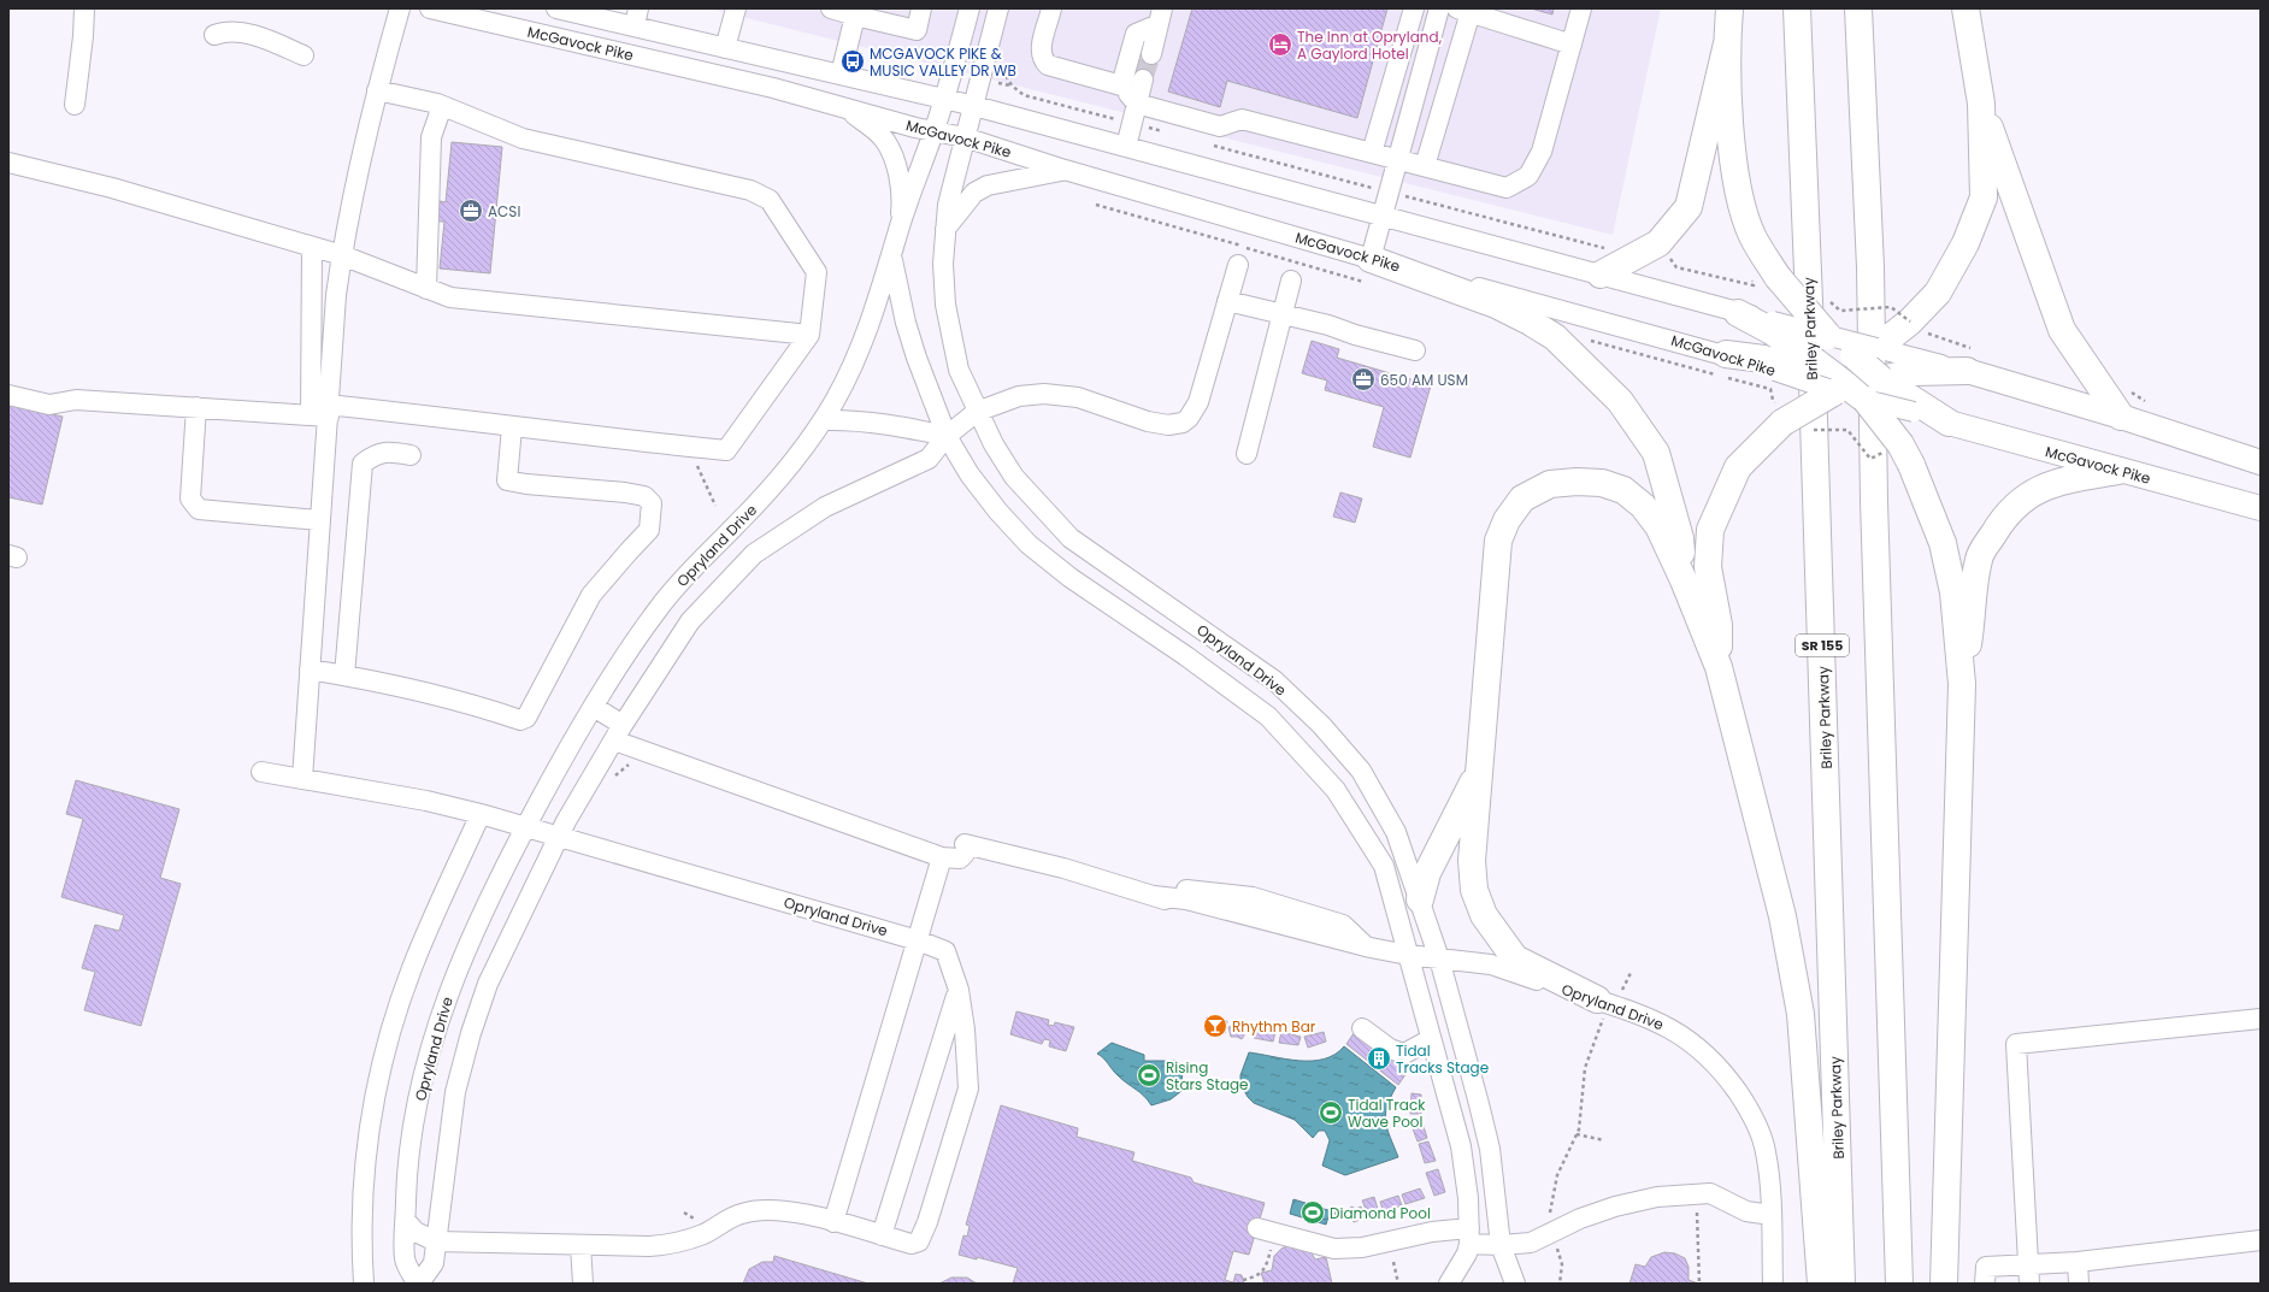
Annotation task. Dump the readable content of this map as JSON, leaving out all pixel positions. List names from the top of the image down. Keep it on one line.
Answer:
{"streets":{"highway":["Briley Parkway","SR 155"],"main road":["McGavock Pike"],"street":["Opryland Drive"]},"crossings":[["McGavock Pike","Opryland Drive"]],"places":{"hotel":["The Inn at Opryland, A Gaylord Hotel"],"bus stop":["MCGAVOCK PIKE & MUSIC VALLEY DR WB"],"office":["ACSI","650 AM USM"],"bar":["Rhythm Bar"],"building":["Tidal Tracks Stage"],"sports":["Rising Stars Stage","Tidal Track Wave Pool","Diamond Pool"]}}
